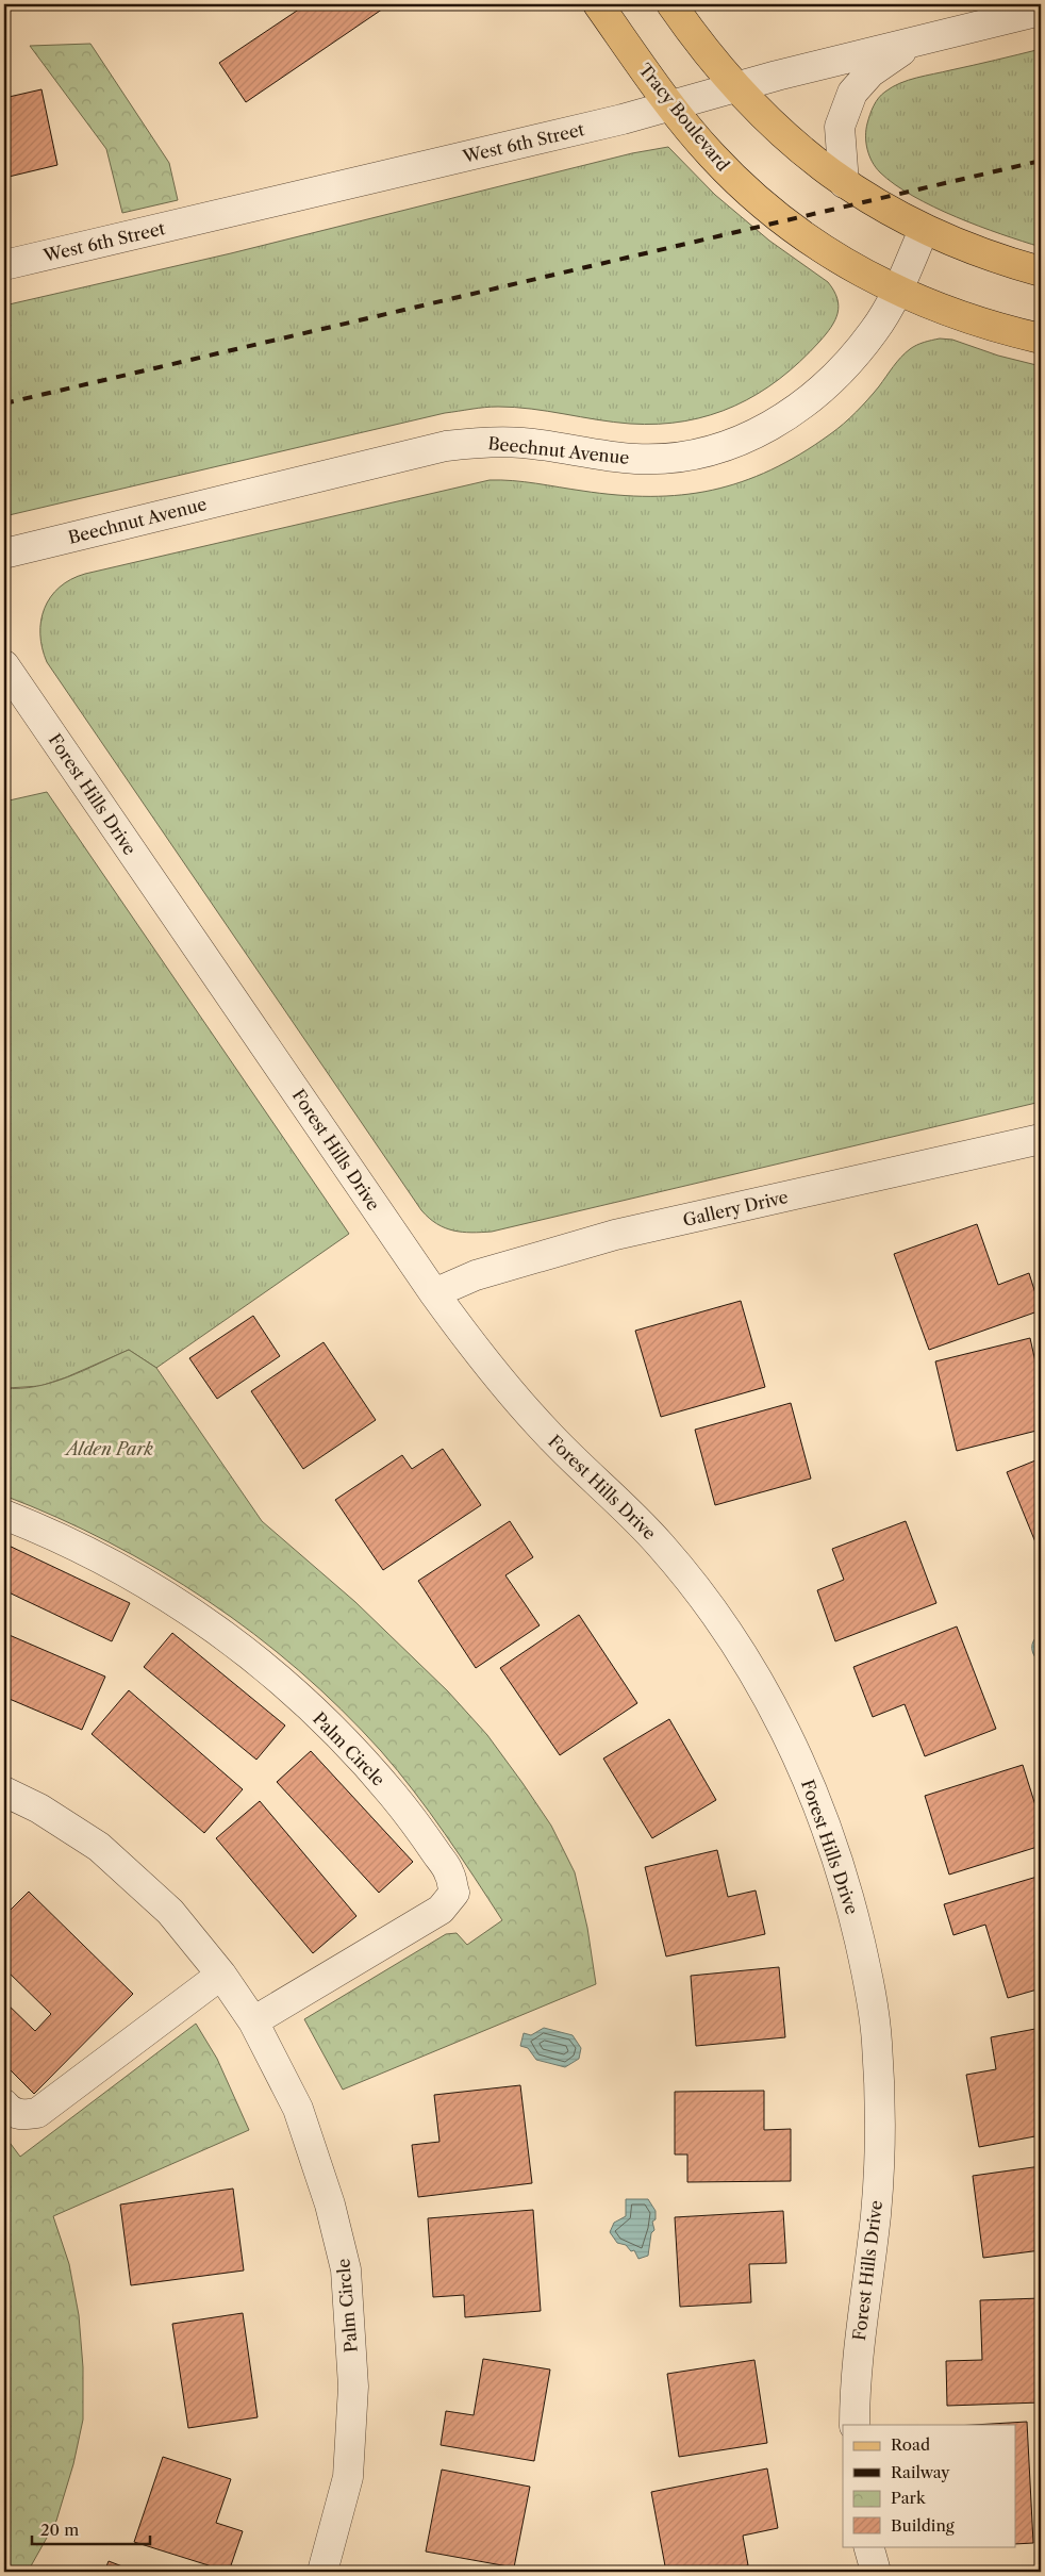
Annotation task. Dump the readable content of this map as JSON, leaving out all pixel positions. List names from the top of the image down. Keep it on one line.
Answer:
{"streets":{"main road":["Tracy Boulevard"],"street":["West 6th Street","Beechnut Avenue","Forest Hills Drive","Gallery Drive","Palm Circle"]},"crossings":[["Tracy Boulevard","West 6th Street"],["Tracy Boulevard","Beechnut Avenue"],["Forest Hills Drive","Gallery Drive"]],"parks":["Alden Park"],"legend":["Road","Railway","Park","Building"],"scale_bar":"20 m"}
